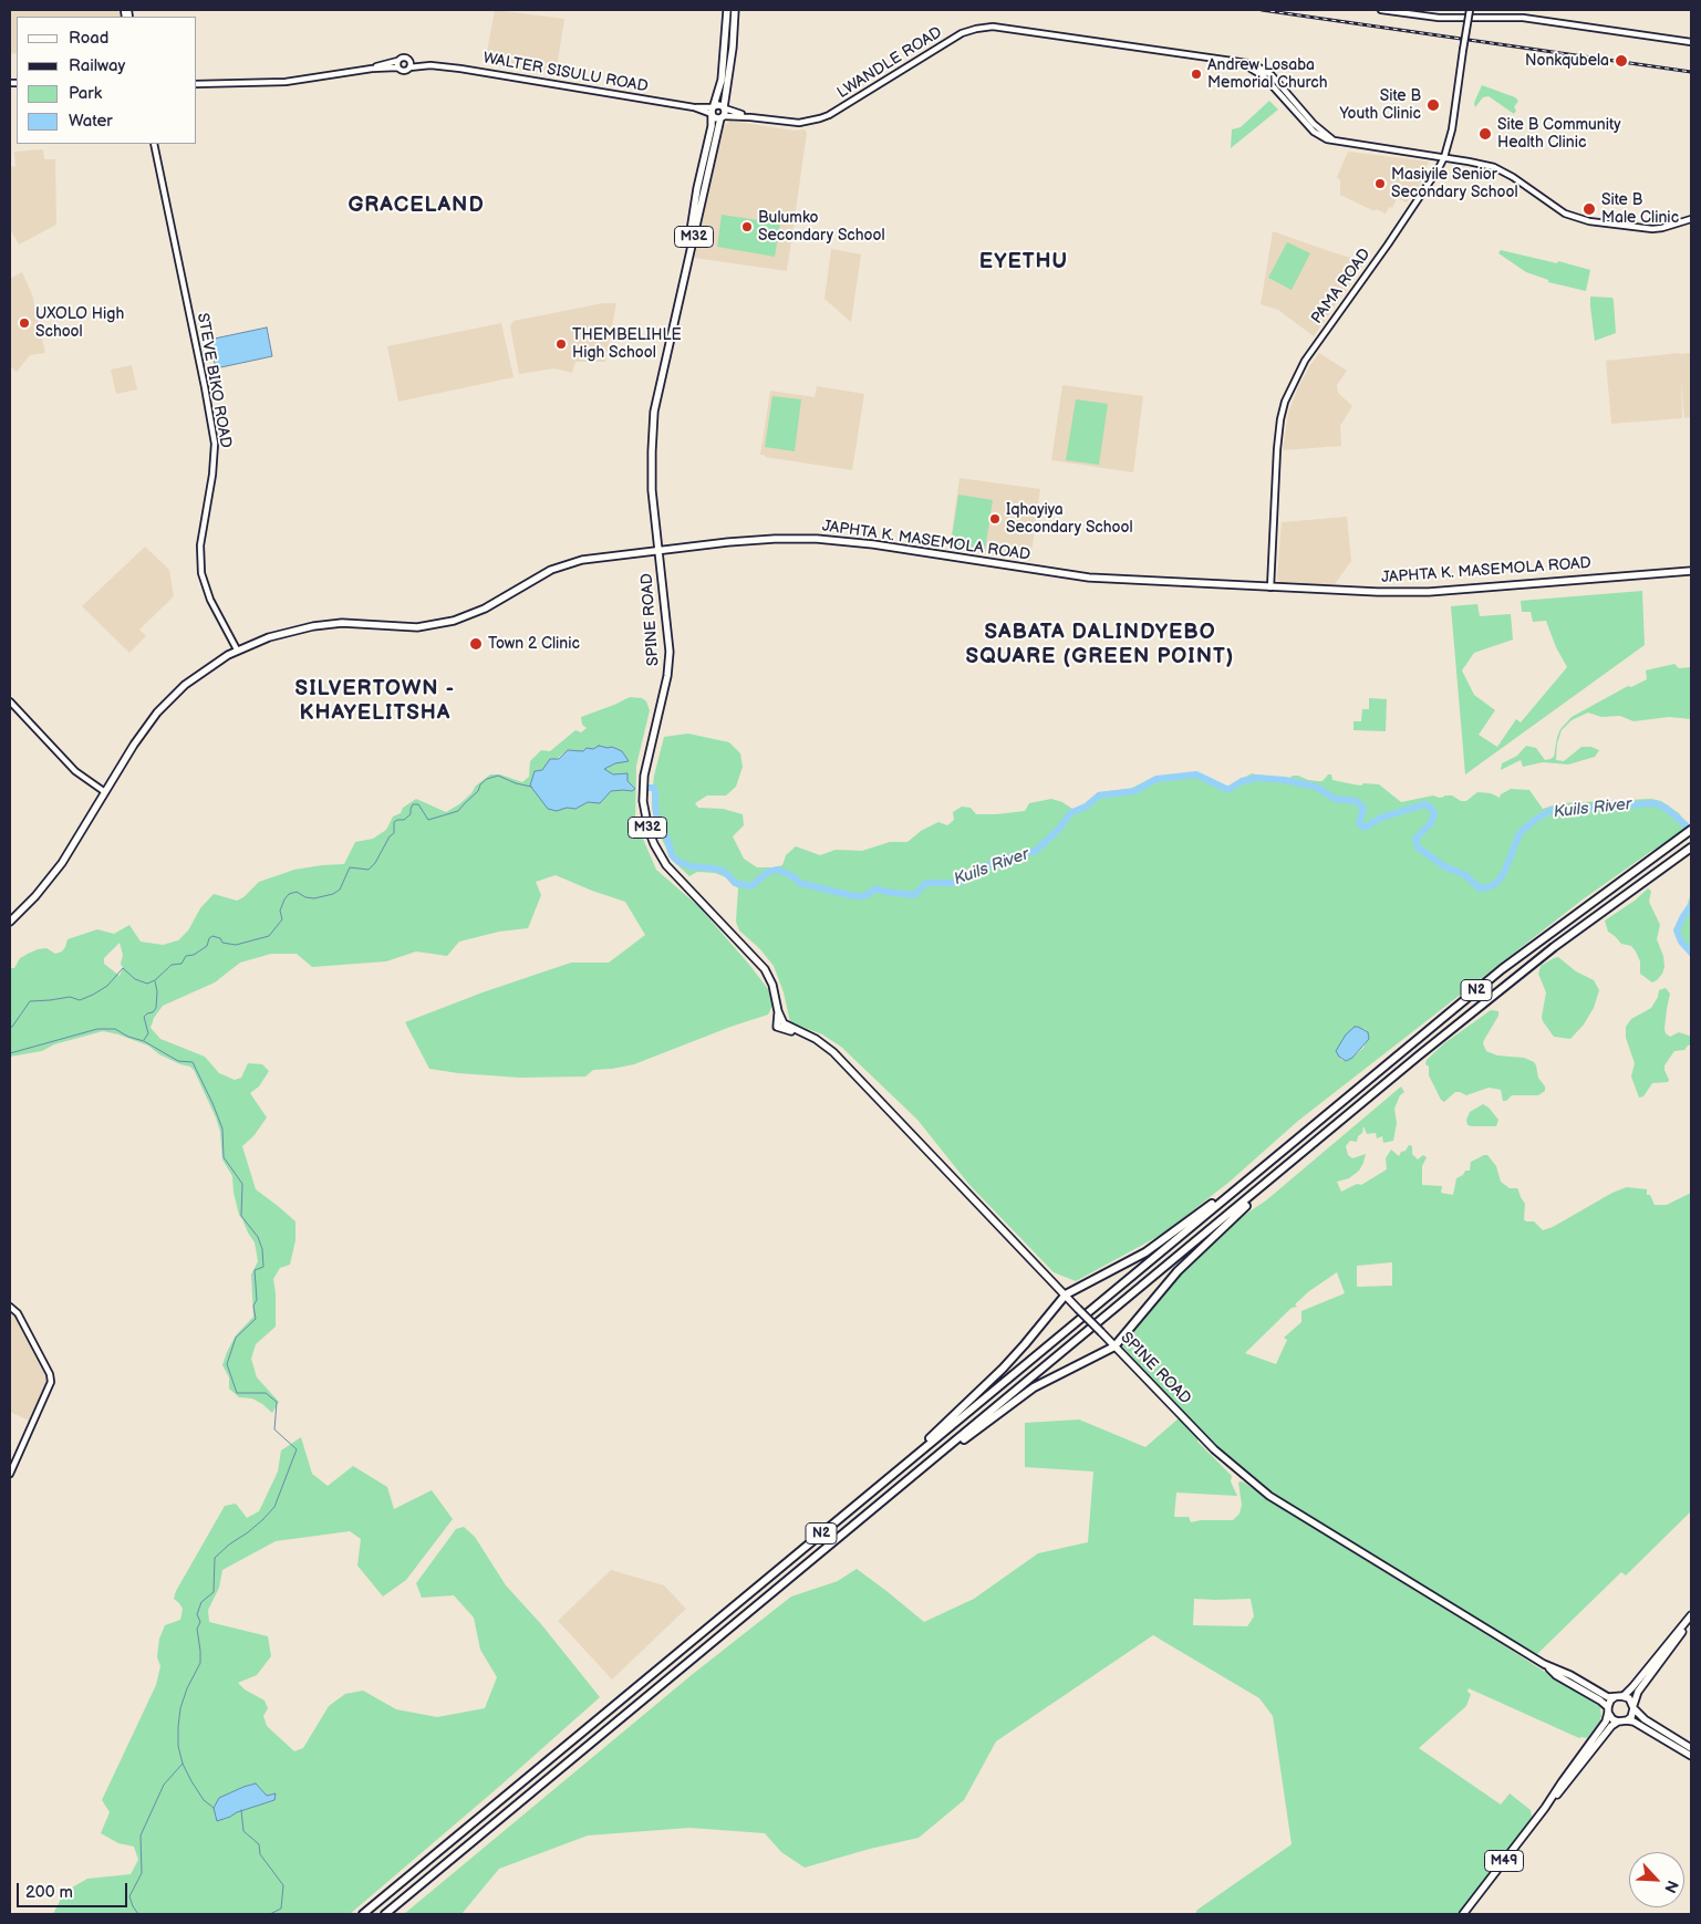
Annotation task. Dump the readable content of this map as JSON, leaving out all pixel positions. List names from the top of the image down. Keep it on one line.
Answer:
{"streets":{"highway":["N2"],"main road":["M32","JAPHTA K. MASEMOLA ROAD","SPINE ROAD","M49"],"street":["LWANDLE ROAD","WALTER SISULU ROAD","PAMA ROAD","STEVE BIKO ROAD"]},"crossings":[["LWANDLE ROAD","PAMA ROAD"],["LWANDLE ROAD","SPINE ROAD"],["WALTER SISULU ROAD","SPINE ROAD"],["PAMA ROAD","JAPHTA K. MASEMOLA ROAD"],["STEVE BIKO ROAD","JAPHTA K. MASEMOLA ROAD"],["JAPHTA K. MASEMOLA ROAD","SPINE ROAD"],["SPINE ROAD","M49"]],"districts":["GRACELAND","EYETHU","SABATA DALINDYEBO SQUARE (GREEN POINT)","SILVERTOWN - KHAYELITSHA"],"water":["Kuils River"],"places":["Nonkqubela","Andrew Losaba Memorial Church","Site B Youth Clinic","Site B Community Health Clinic","Masiyile Senior Secondary School","Site B Male Clinic","Bulumko Secondary School","UXOLO High School","THEMBELIHLE High School","Iqhayiya Secondary School","Town 2 Clinic"],"legend":["Road","Railway","Park","Water"],"scale_bar":"200 m","north":"bottom right"}
